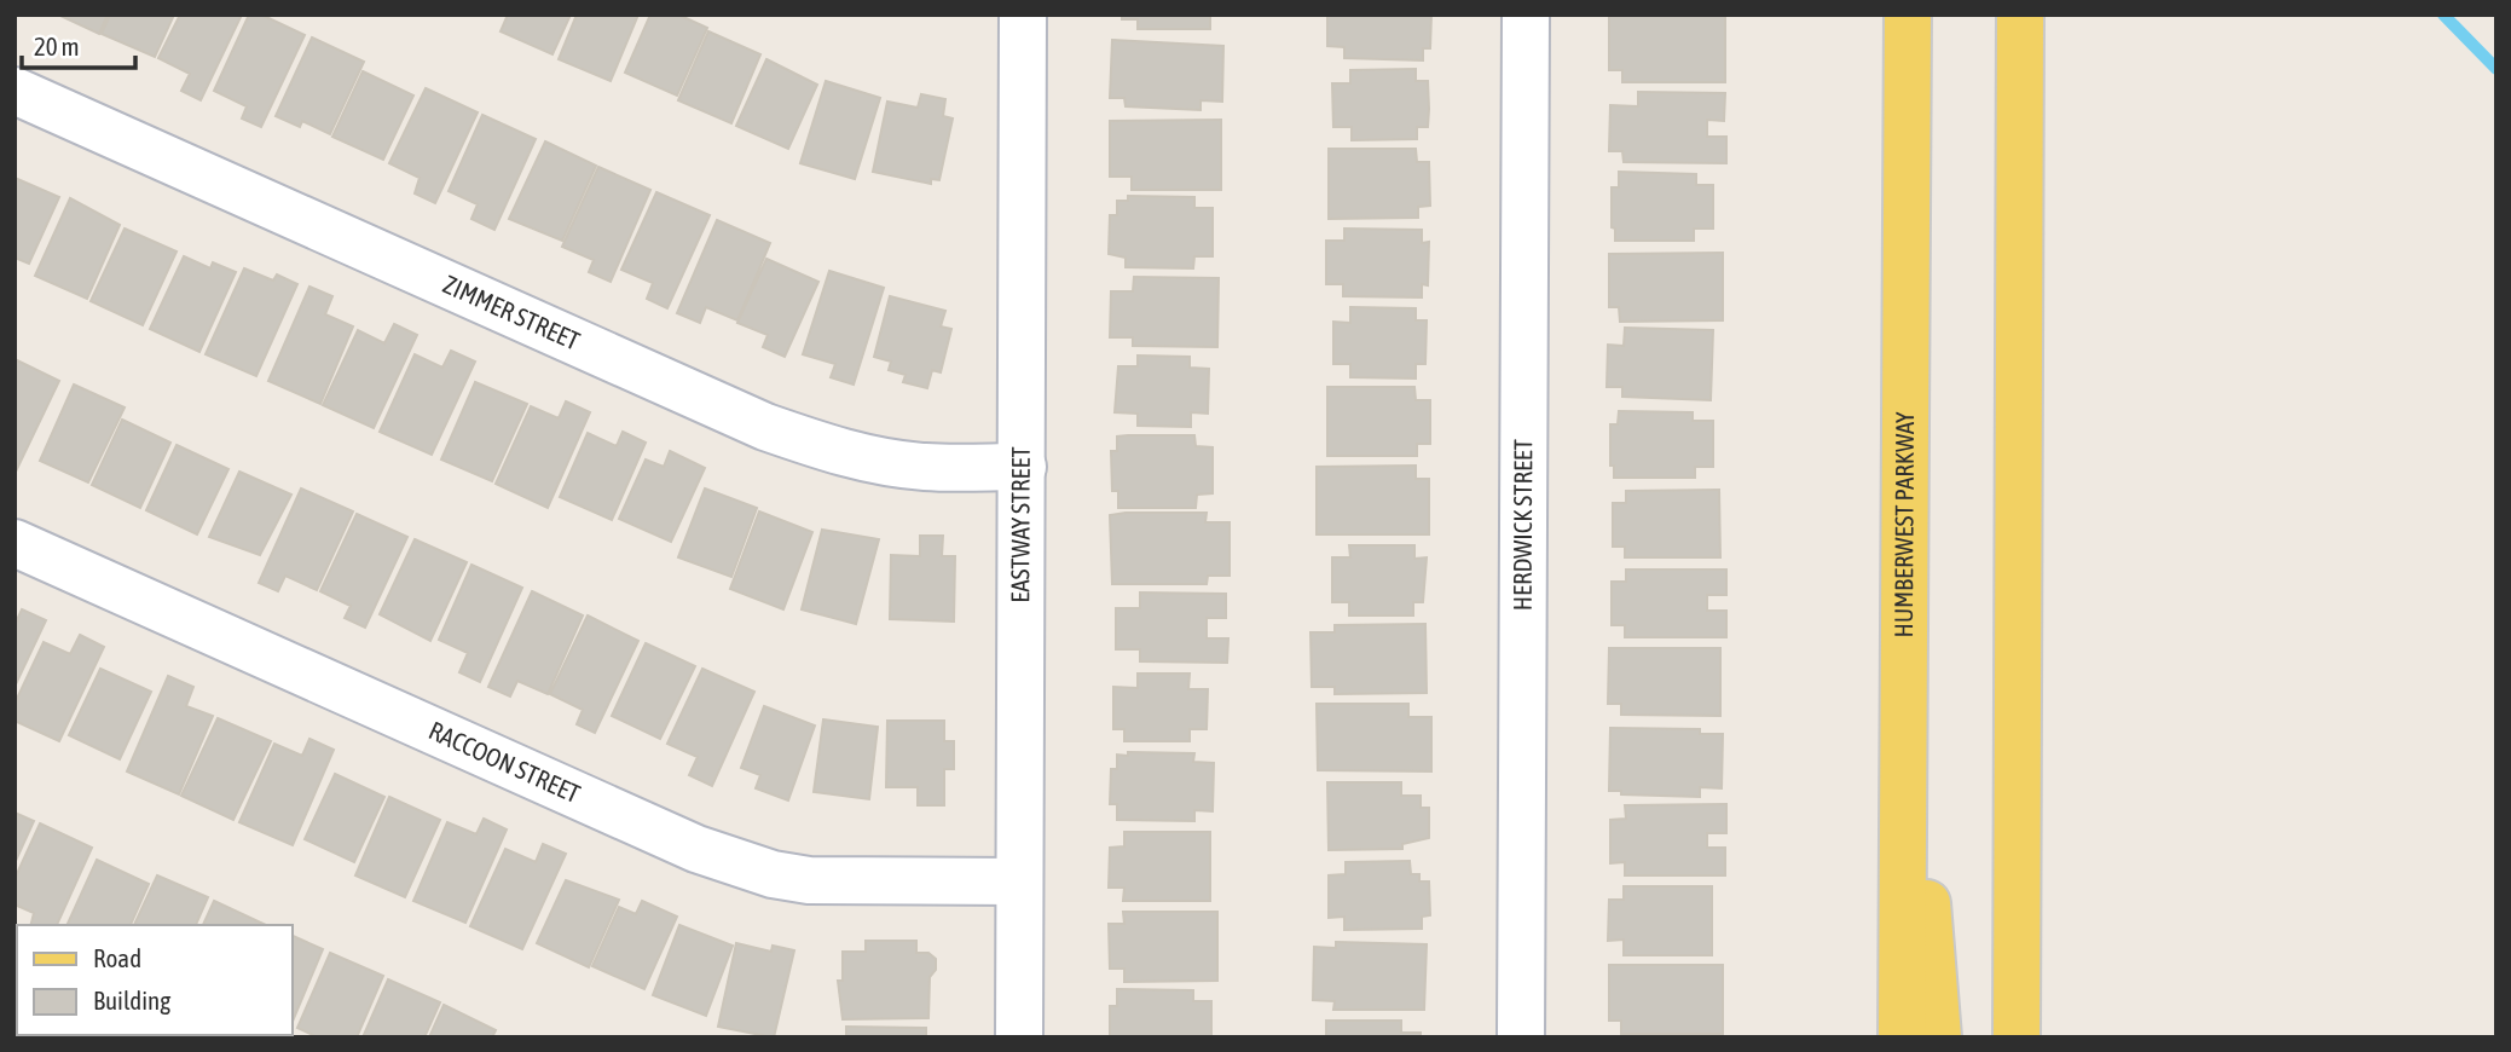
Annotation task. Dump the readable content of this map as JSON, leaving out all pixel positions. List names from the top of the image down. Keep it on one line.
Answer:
{"streets":{"main road":["HUMBERWEST PARKWAY"],"street":["ZIMMER STREET","EASTWAY STREET","HERDWICK STREET","RACCOON STREET"]},"crossings":[["ZIMMER STREET","EASTWAY STREET"],["EASTWAY STREET","RACCOON STREET"]],"legend":["Road","Building"],"scale_bar":"20 m"}
